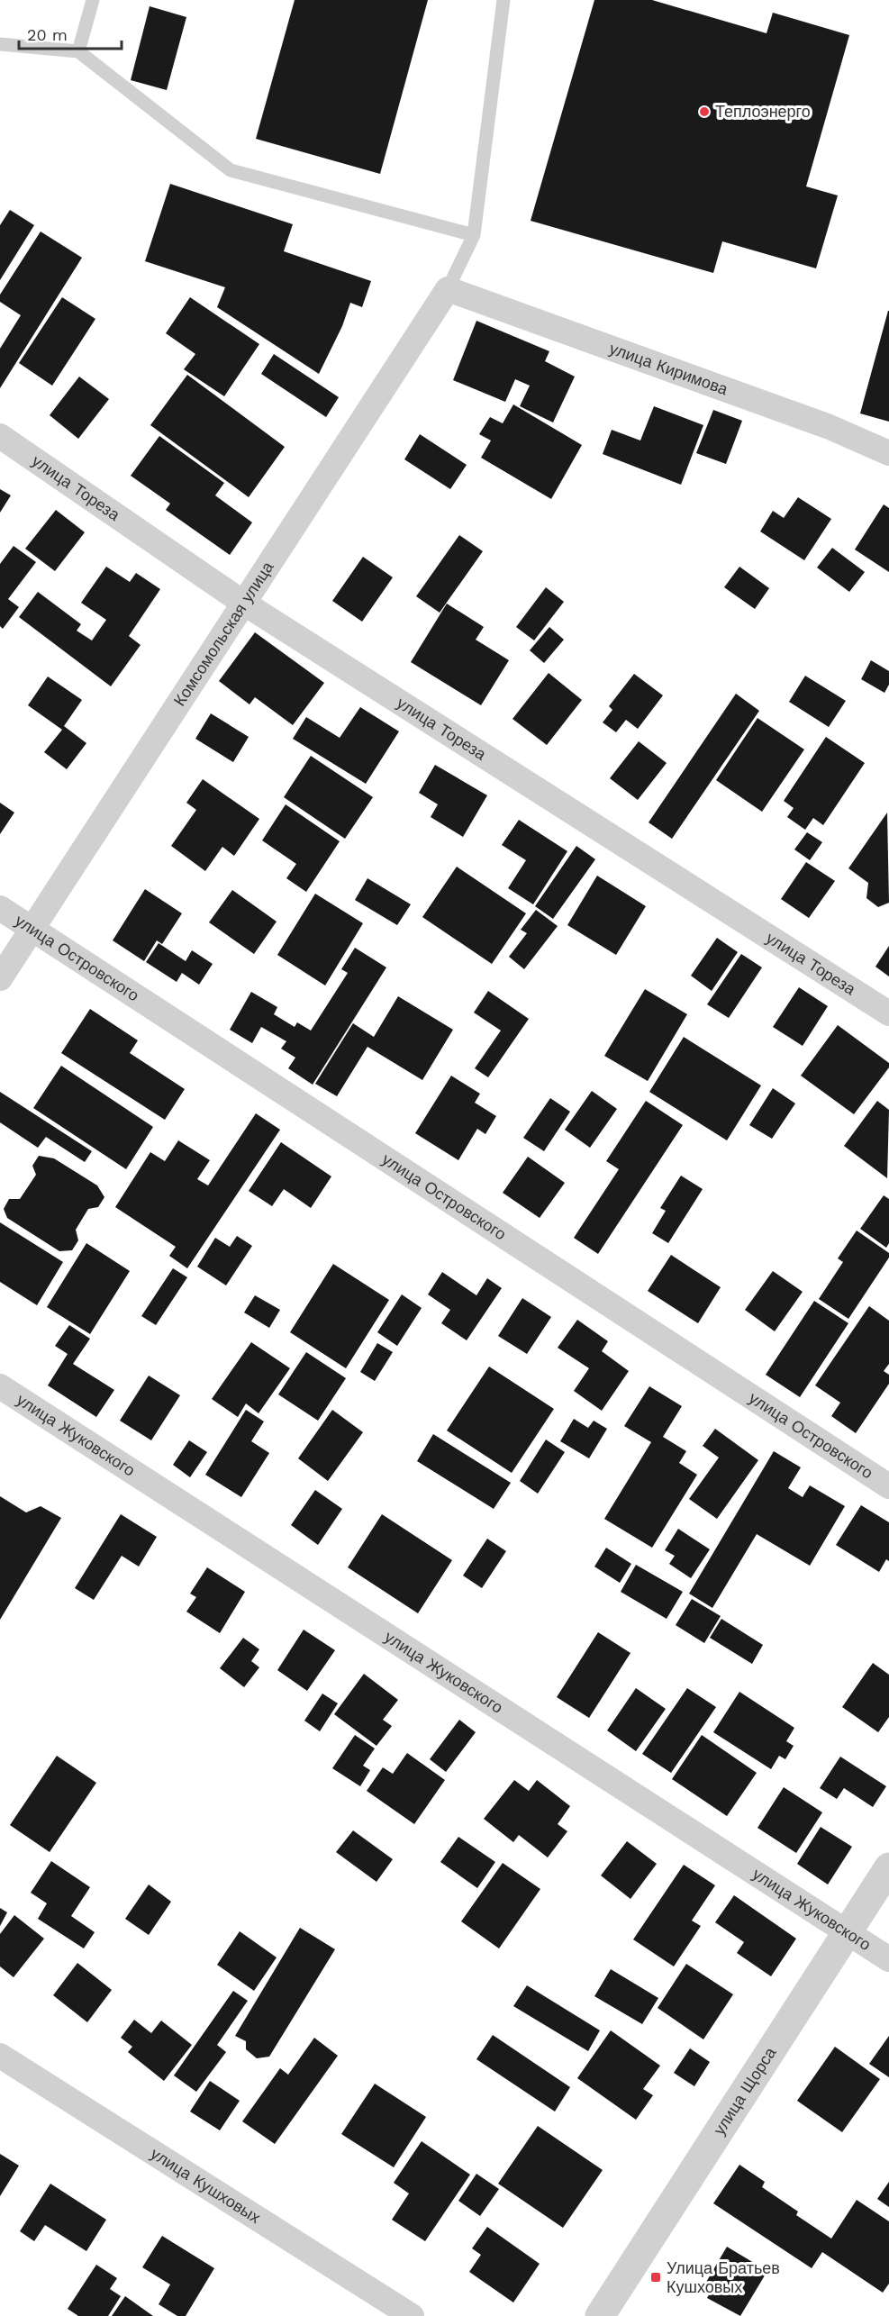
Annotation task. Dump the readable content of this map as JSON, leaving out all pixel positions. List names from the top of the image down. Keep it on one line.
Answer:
{"streets":{"street":["улица Киримова","улица Тореза","Комсомольская улица","улица Островского","улица Жуковского","улица Щорса","улица Кушховых"]},"crossings":[["улица Киримова","Комсомольская улица"],["улица Тореза","Комсомольская улица"],["Комсомольская улица","улица Островского"],["улица Жуковского","улица Щорса"]],"places":{"other":["Теплоэнерго"],"transit":["Улица Братьев Кушховых"]},"scale_bar":"20 m"}
